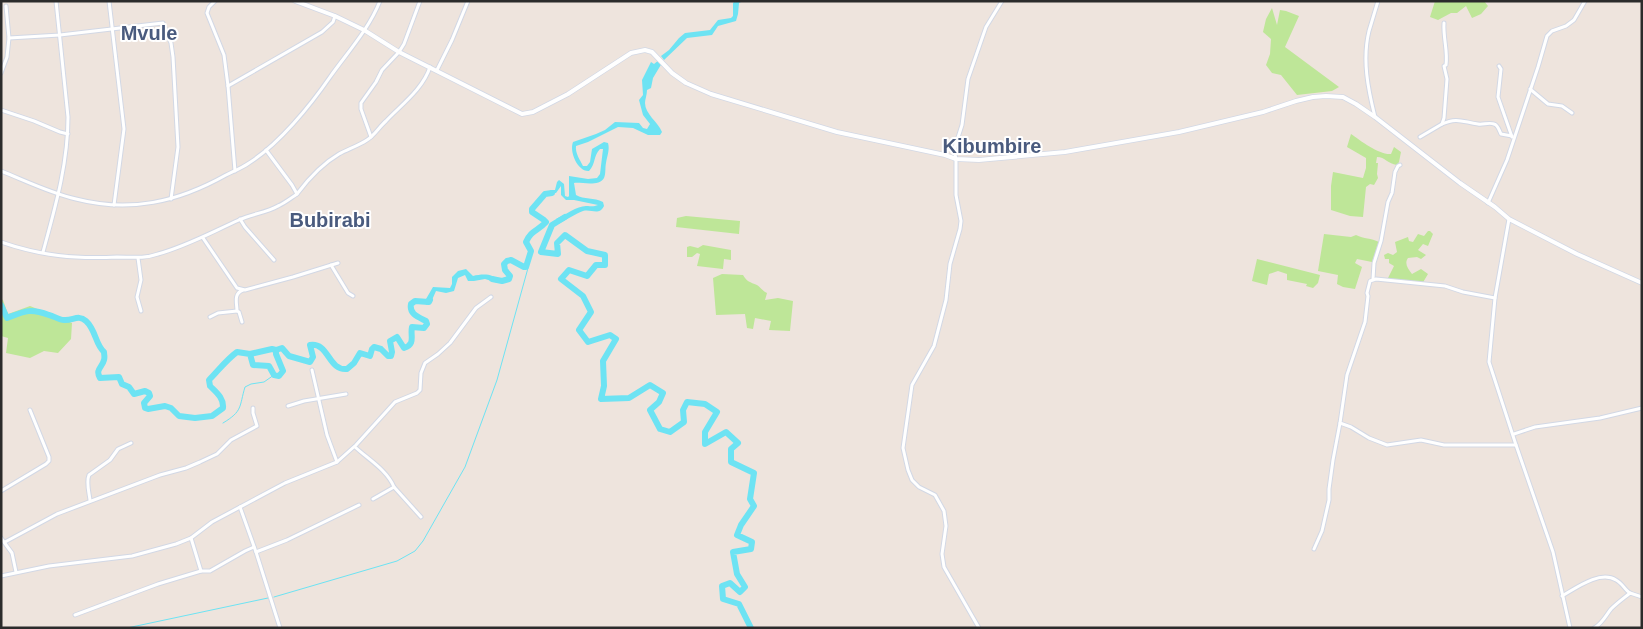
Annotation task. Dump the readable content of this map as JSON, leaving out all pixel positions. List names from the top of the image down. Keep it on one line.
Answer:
{"districts":["Mvule","Kibumbire","Bubirabi"]}
